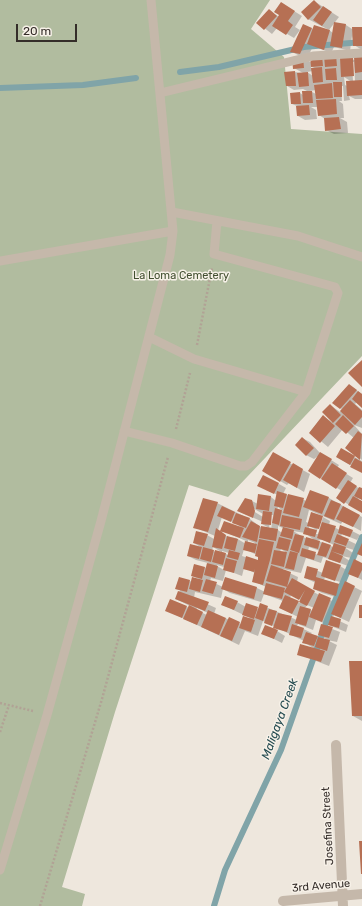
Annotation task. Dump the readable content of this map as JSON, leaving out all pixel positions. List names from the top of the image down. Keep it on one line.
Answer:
{"streets":{"street":["Josefina Street","3rd Avenue"]},"crossings":[["Josefina Street","3rd Avenue"]],"water":["Maligaya Creek"],"parks":["La Loma Cemetery"],"scale_bar":"20 m"}
